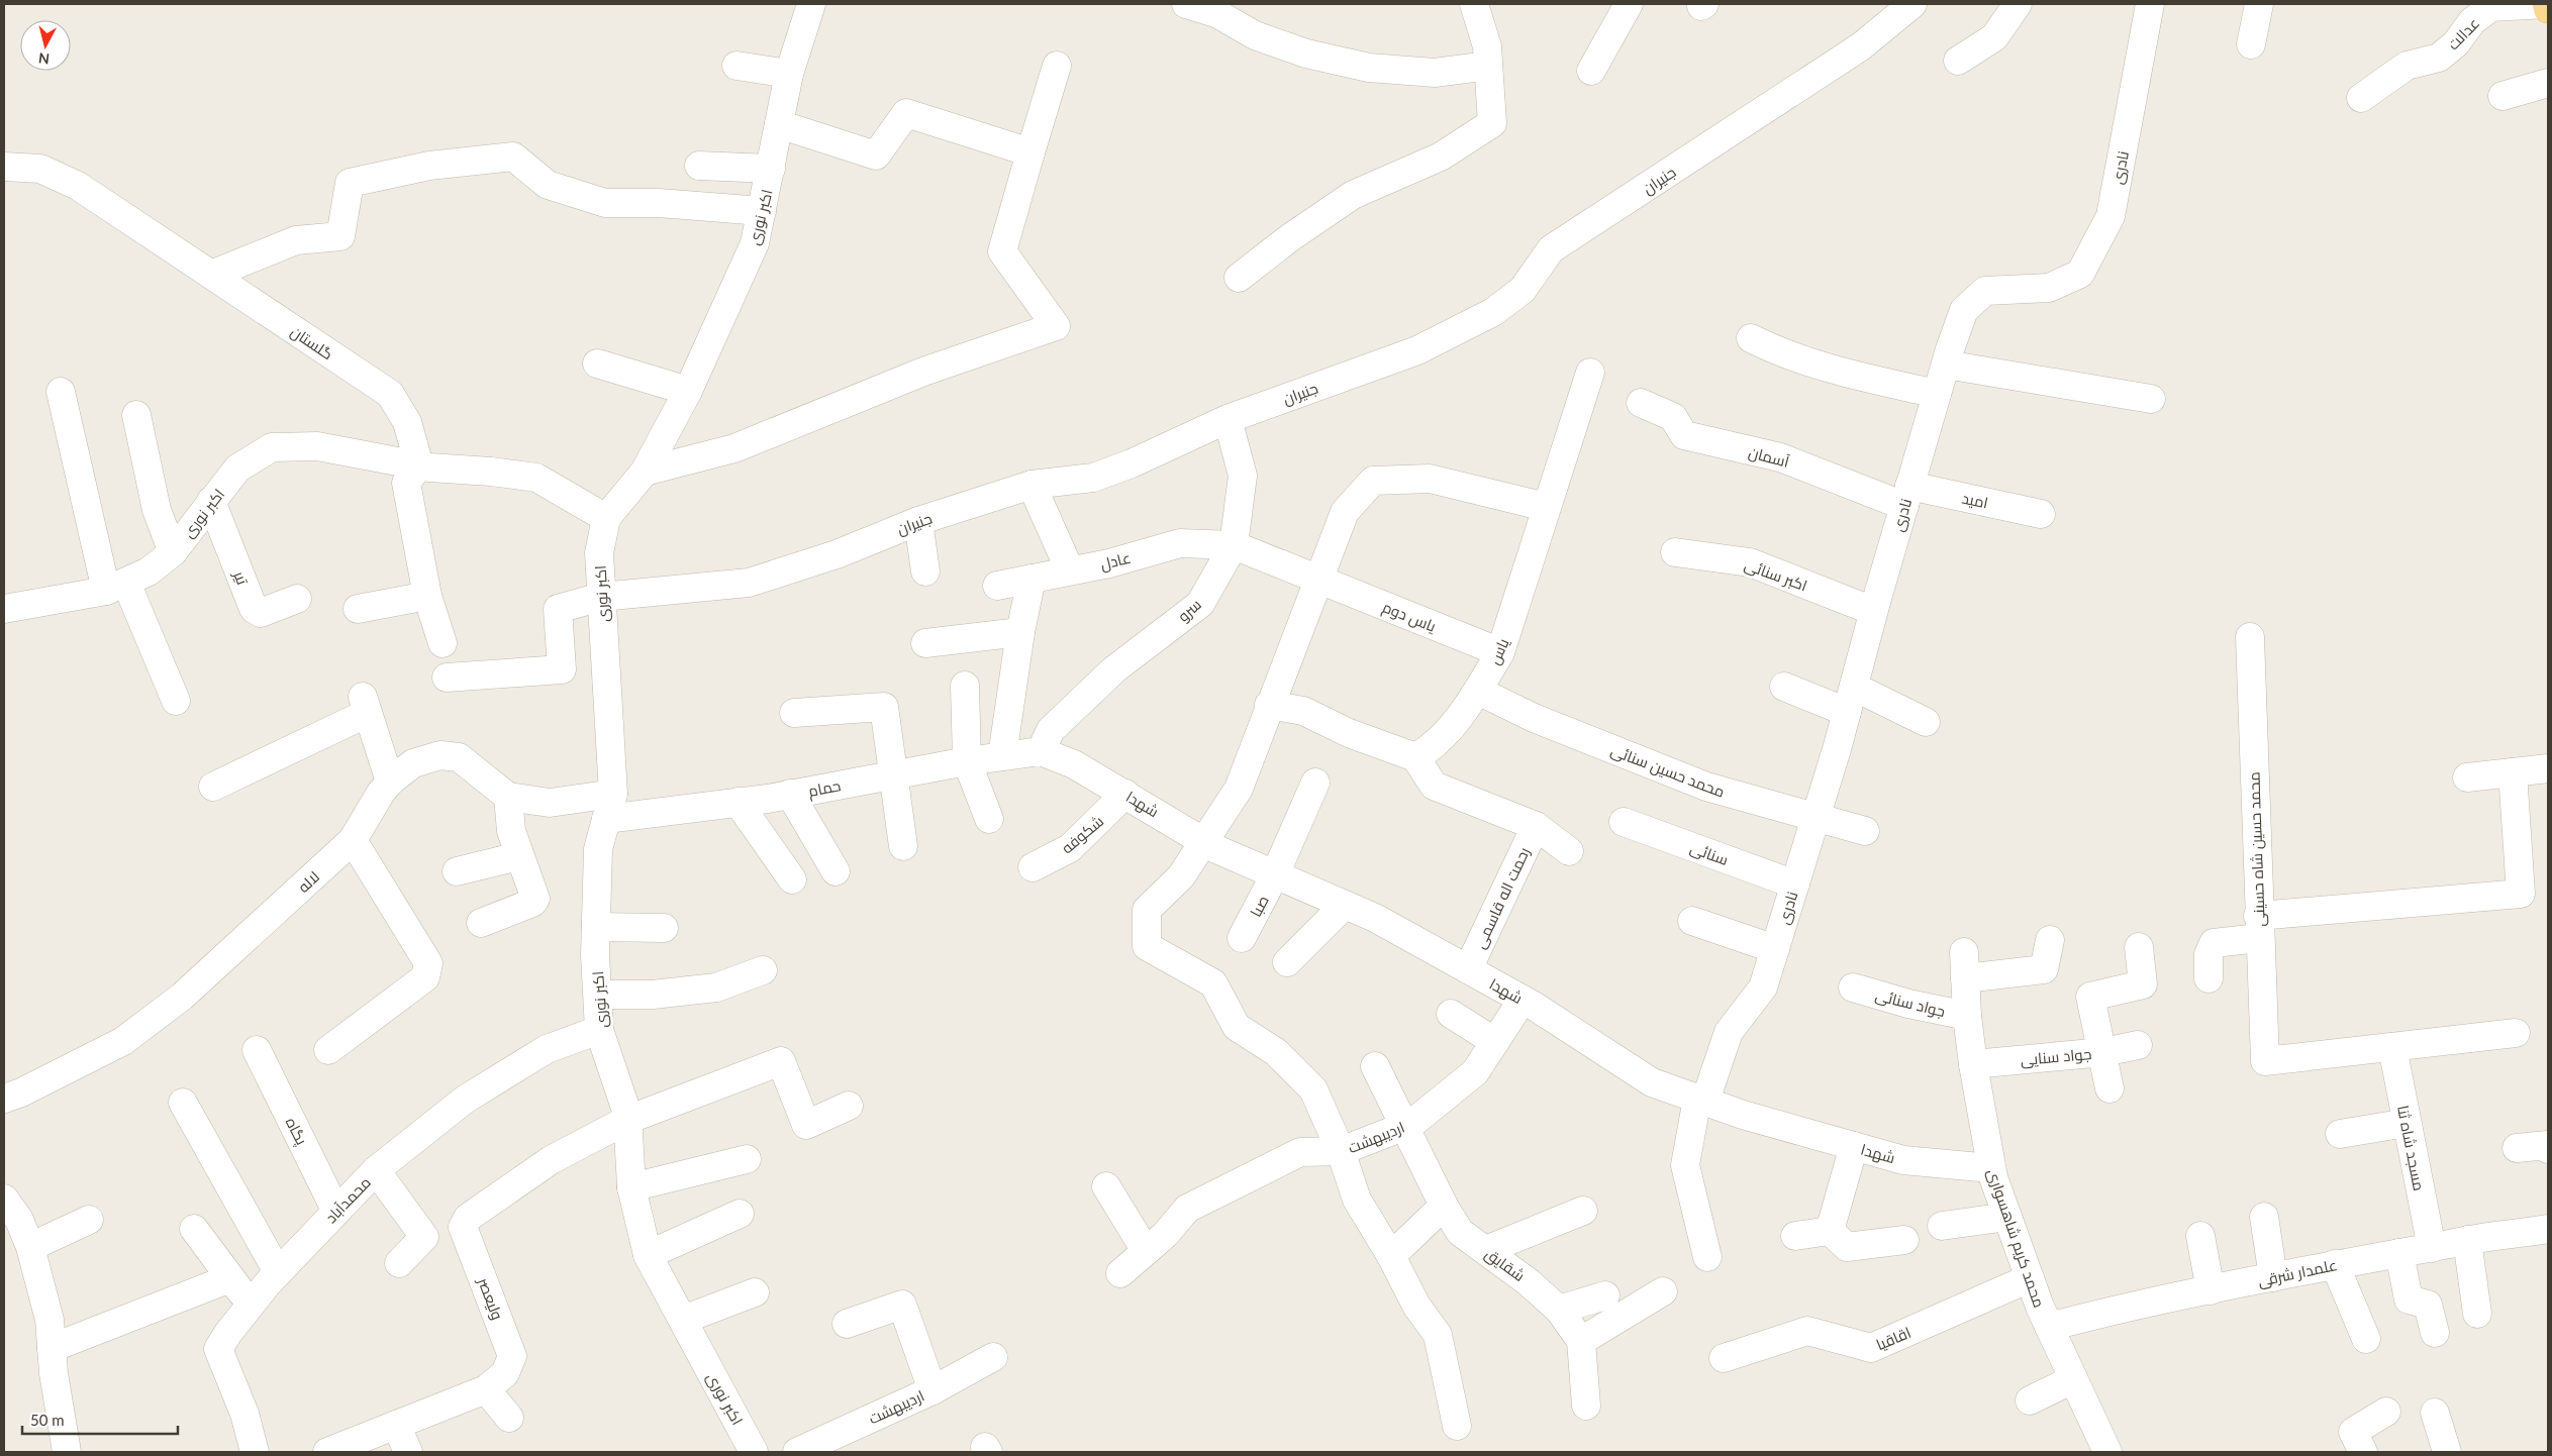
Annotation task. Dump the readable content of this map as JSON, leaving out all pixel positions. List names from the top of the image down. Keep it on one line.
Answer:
{"streets":{"street":["عدالت","نادری","جنیران","اکبر نوری","گلستان","آسمان","امید","عادل","اکبر سنائی","تیر","سرو","یاس دوم","یاس","محمد حسین سنائی","حمام","شهدا","شکوفه","محمد حسین شاه حسینی","سنائی","لاله","رحمت اله قاسمی","صبا","جواد سنائی","جواد سنایی","پگاه","اردیبهشت","مسجد شاه ثنا","محمدآباد","محمد کریم شاهسواری","شقایق","علمدار شرقی","ولیعصر","اقاقیا"]},"crossings":[["نادری","آسمان"],["نادری","امید"],["نادری","اکبر سنائی"],["نادری","محمد حسین سنائی"],["نادری","شهدا"],["نادری","سنائی"],["جنیران","اکبر نوری"],["جنیران","سرو"],["اکبر نوری","گلستان"],["اکبر نوری","تیر"],["اکبر نوری","حمام"],["اکبر نوری","محمدآباد"],["اکبر نوری","ولیعصر"],["آسمان","امید"],["عادل","سرو"],["عادل","یاس دوم"],["سرو","حمام"],["سرو","شهدا"],["یاس دوم","یاس"],["یاس","محمد حسین سنائی"],["حمام","شهدا"],["شهدا","شکوفه"],["شهدا","رحمت اله قاسمی"],["شهدا","صبا"],["شهدا","اردیبهشت"],["شهدا","محمد کریم شاهسواری"],["محمد حسین شاه حسینی","مسجد شاه ثنا"],["جواد سنائی","محمد کریم شاهسواری"],["جواد سنایی","محمد کریم شاهسواری"],["پگاه","محمدآباد"],["اردیبهشت","شقایق"],["مسجد شاه ثنا","علمدار شرقی"],["محمد کریم شاهسواری","علمدار شرقی"],["محمد کریم شاهسواری","اقاقیا"]],"scale_bar":"50 m","north":"bottom"}
